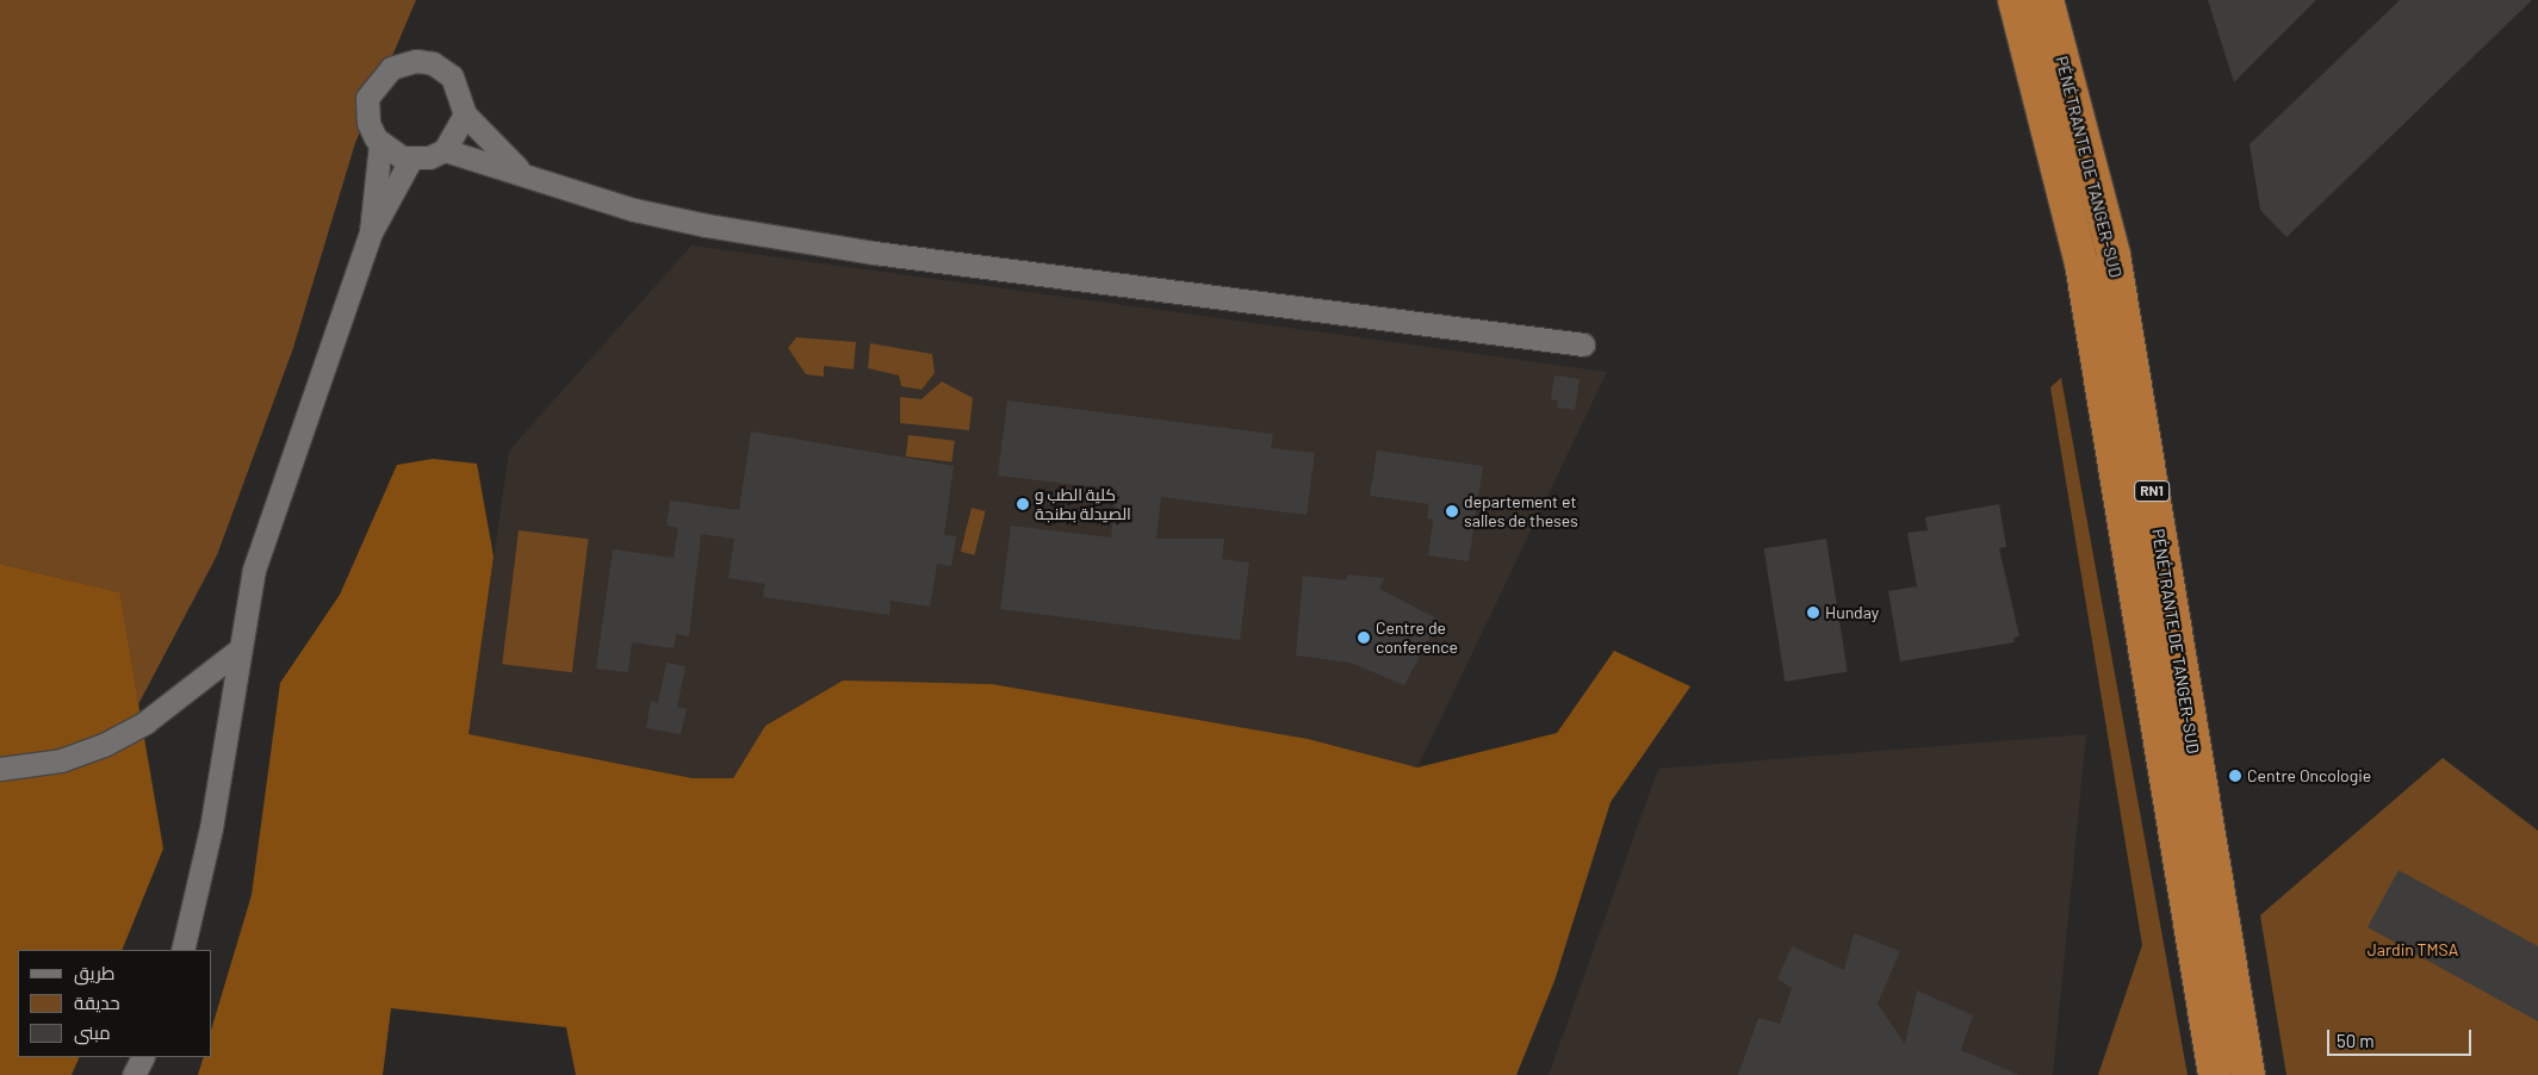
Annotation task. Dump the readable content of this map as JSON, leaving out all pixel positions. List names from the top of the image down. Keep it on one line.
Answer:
{"streets":{"highway":["PÉNÉTRANTE DE TANGER-SUD","RN1"]},"parks":["Jardin TMSA"],"places":["كلية الطب و الصيدلة بطنجة","departement et salles de theses","Hunday","Centre de conference","Centre Oncologie"],"legend":["طريق","حديقة","مبنى"],"scale_bar":"50 m"}
